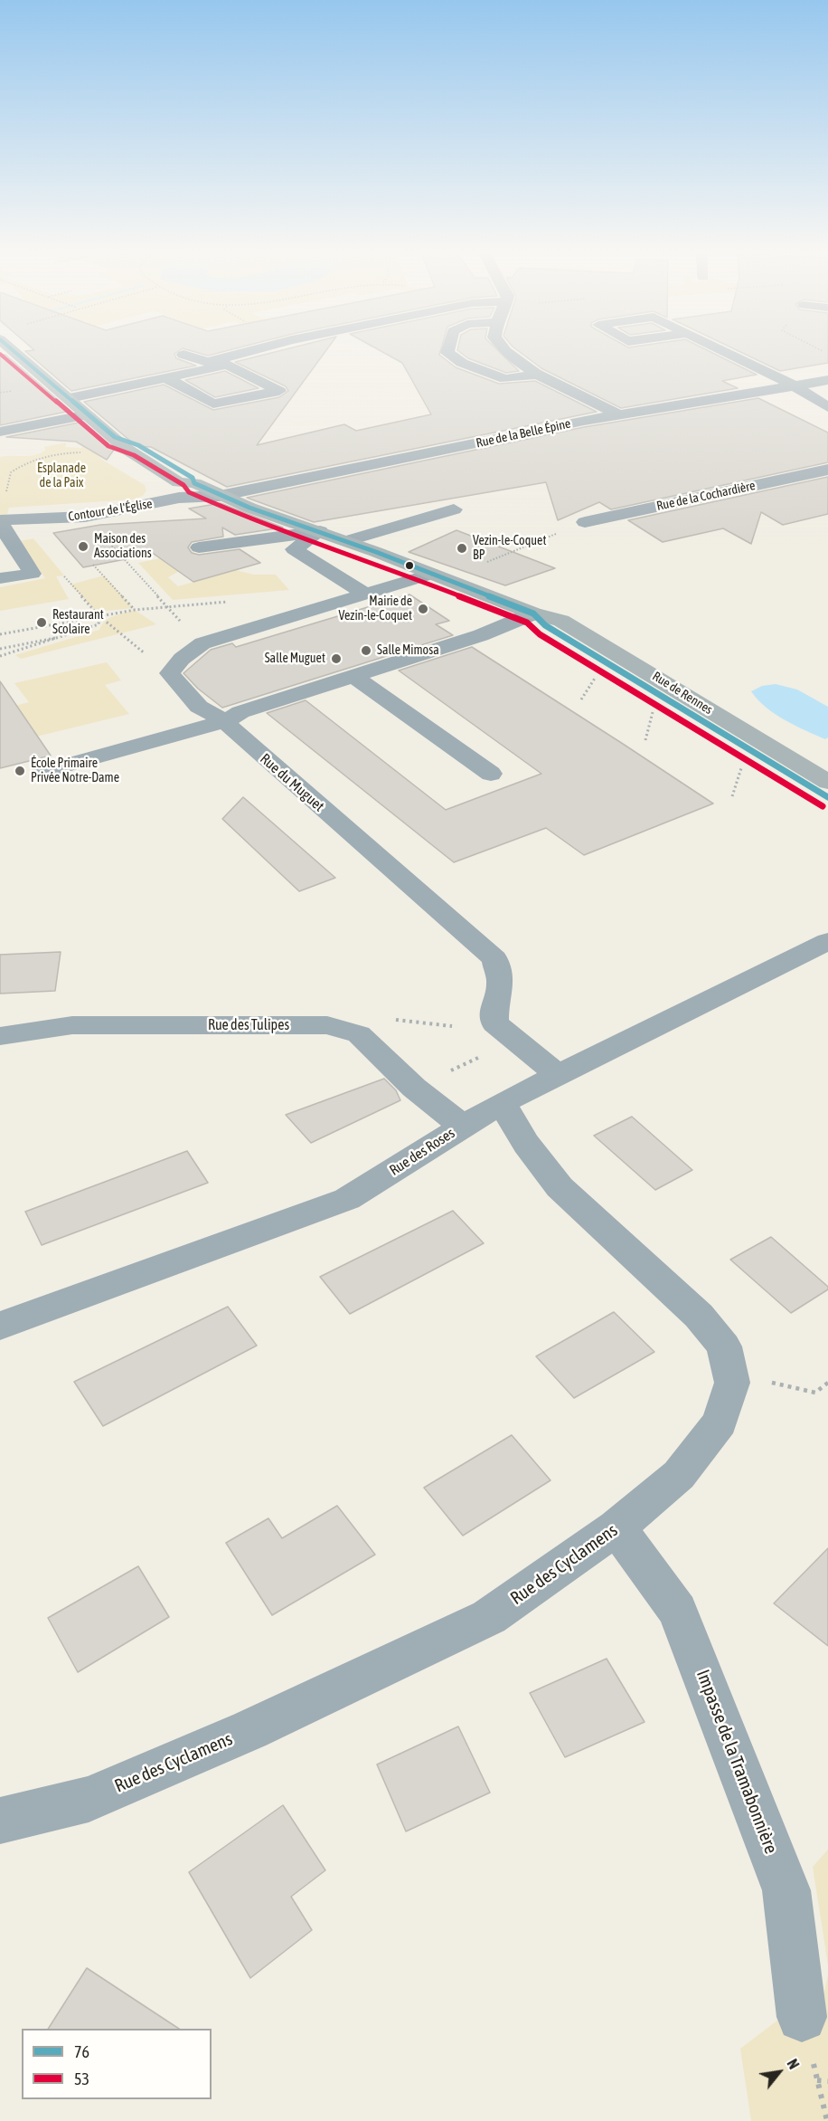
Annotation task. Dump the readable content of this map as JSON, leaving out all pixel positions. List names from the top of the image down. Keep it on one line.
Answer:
{"streets":{"main road":["Rue de Rennes"],"street":["Rue de la Belle Épine","Rue de la Cochardière","Contour de l'Église","Rue du Muguet","Rue des Tulipes","Rue des Roses","Rue des Cyclamens","Impasse de la Tramabonnière"]},"crossings":[["Rue de la Belle Épine","Contour de l'Église"],["Rue de la Belle Épine","Rue de Rennes"],["Contour de l'Église","Rue de Rennes"],["Rue du Muguet","Rue des Roses"],["Rue des Tulipes","Rue des Roses"],["Rue des Roses","Rue des Cyclamens"],["Rue des Cyclamens","Impasse de la Tramabonnière"]],"parks":["Esplanade de la Paix"],"places":["Maison des Associations","Vezin-le-Coquet BP","Mairie de Vezin-le-Coquet","Restaurant Scolaire","Salle Mimosa","Salle Muguet","École Primaire Privée Notre-Dame"],"lines":["transit line 76","transit line 53"],"legend":["76","53"],"north":"top right"}
